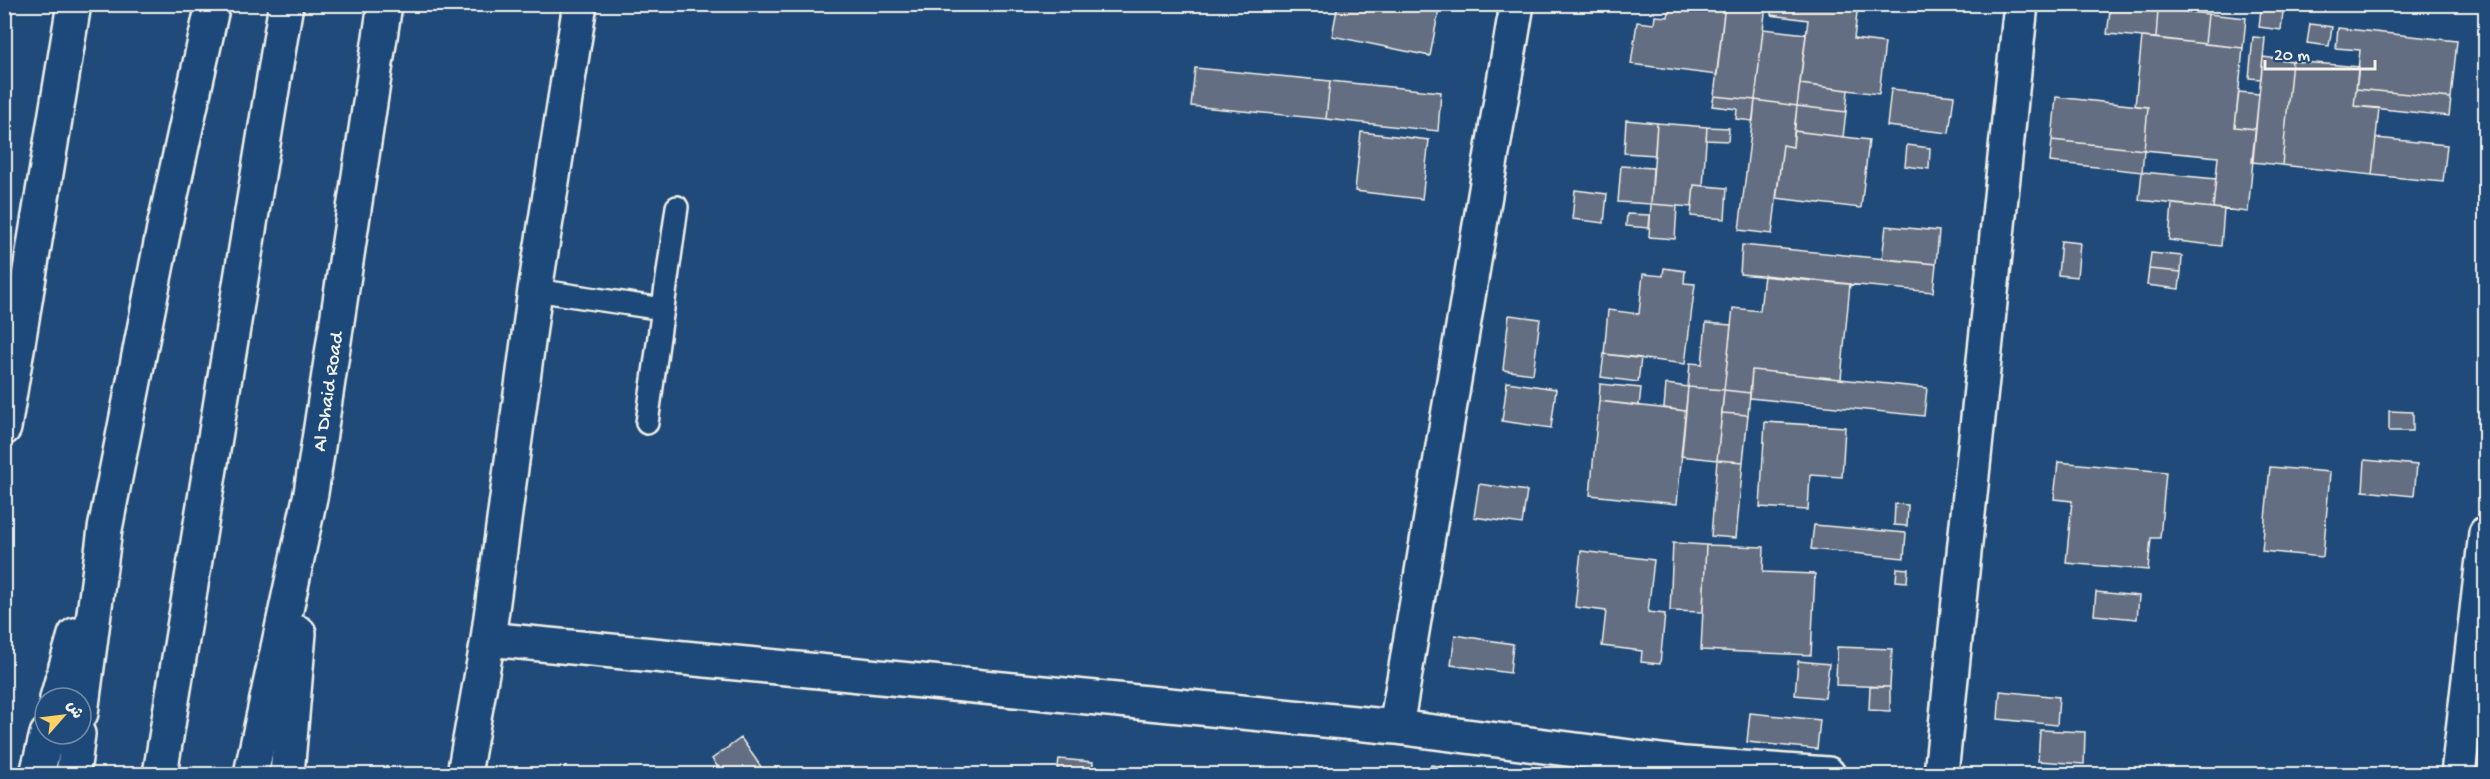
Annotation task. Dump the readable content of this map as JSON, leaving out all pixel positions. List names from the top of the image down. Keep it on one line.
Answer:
{"streets":{"main road":["Al Dhaid Road"]},"scale_bar":"20 m","north":"top right"}
